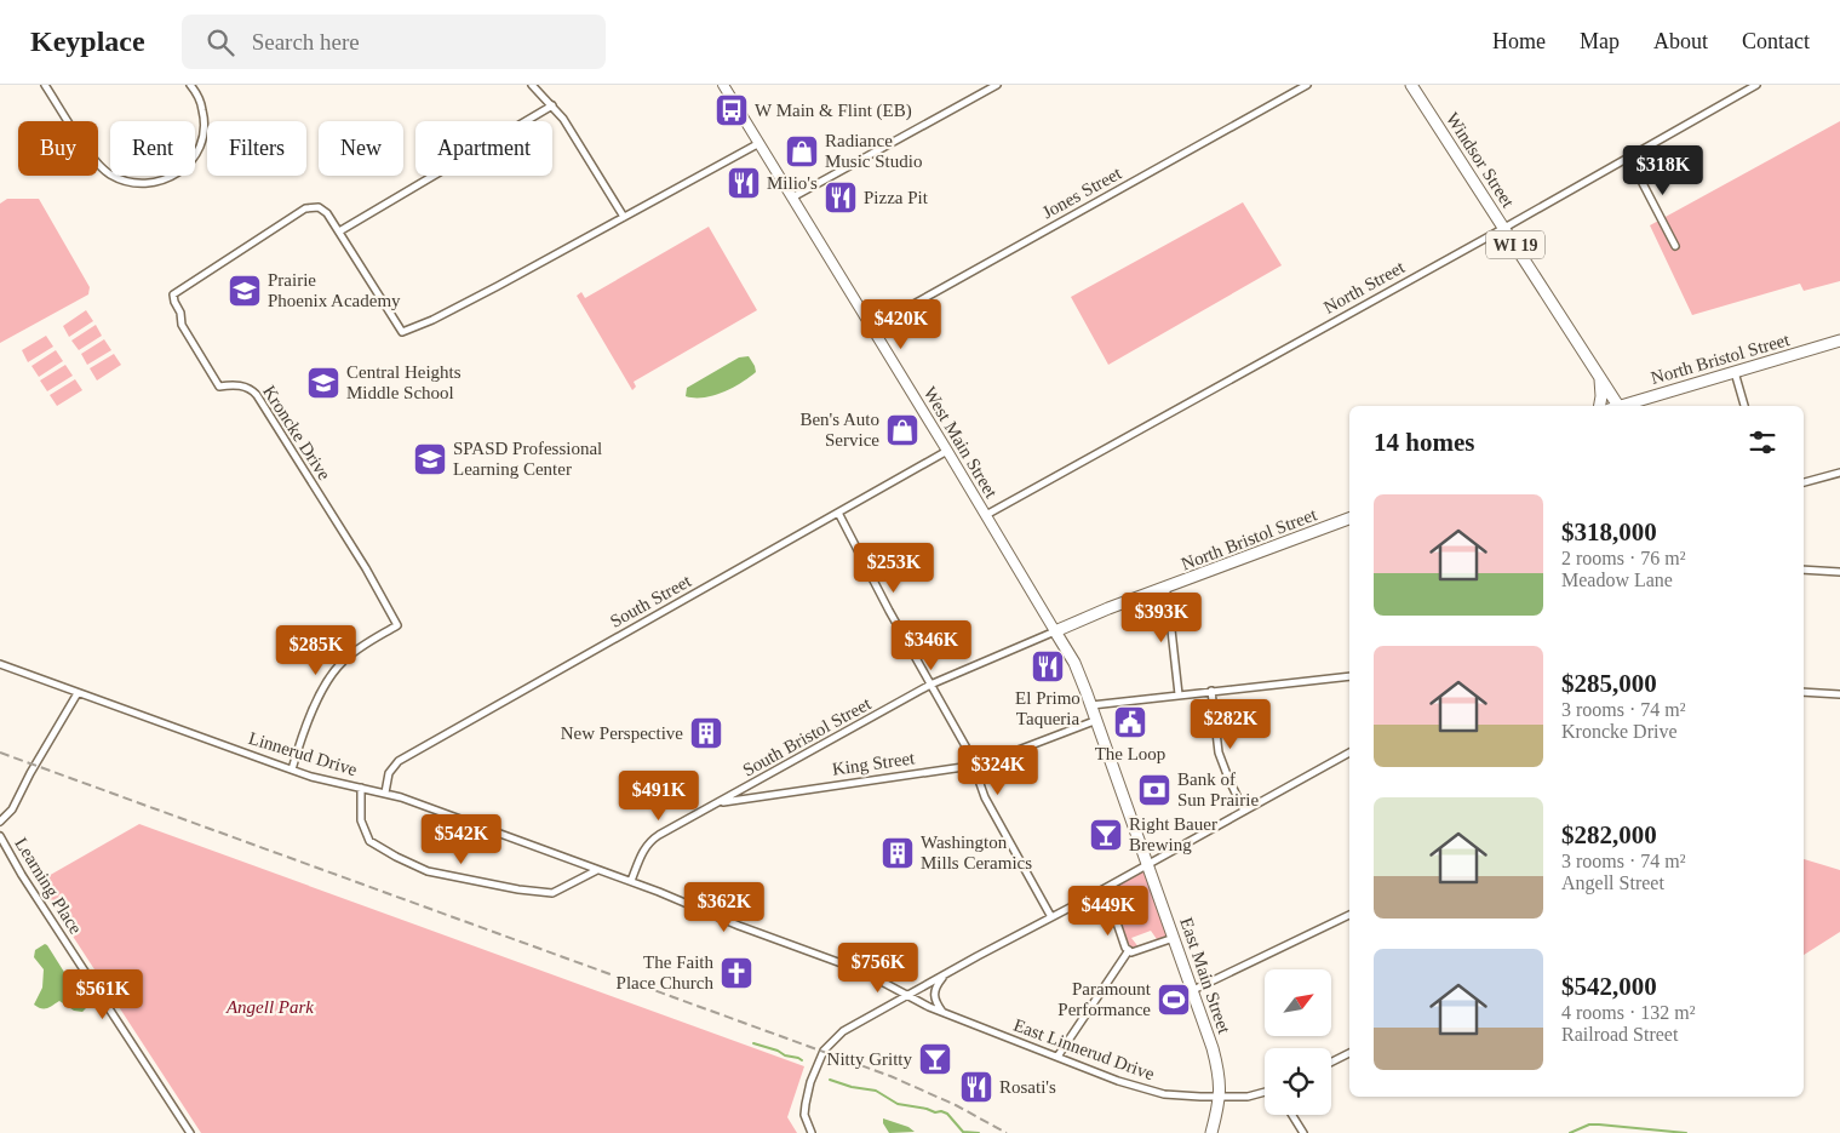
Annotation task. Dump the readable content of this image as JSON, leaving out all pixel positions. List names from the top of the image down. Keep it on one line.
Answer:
{"streets":{"main road":["Windsor Street","WI 19","North Bristol Street","West Main Street","East Main Street"],"street":["Jones Street","North Street","Kroncke Drive","South Street","South Bristol Street","Linnerud Drive","King Street","Learning Place","East Linnerud Drive"]},"crossings":[["Windsor Street","North Street"],["Jones Street","West Main Street"],["North Street","West Main Street"],["North Bristol Street","West Main Street"],["North Bristol Street","South Bristol Street"],["North Bristol Street","East Main Street"],["Kroncke Drive","West Main Street"],["Kroncke Drive","Linnerud Drive"],["West Main Street","South Street"],["West Main Street","South Bristol Street"],["West Main Street","East Main Street"],["South Street","Linnerud Drive"],["South Bristol Street","King Street"],["South Bristol Street","East Main Street"],["South Bristol Street","East Linnerud Drive"],["Linnerud Drive","East Linnerud Drive"],["King Street","East Main Street"],["East Main Street","East Linnerud Drive"]],"parks":["Angell Park"],"places":{"bus stop":["W Main & Flint (EB)"],"shop":["Radiance Music Studio","Ben's Auto Service"],"restaurant":["Milio's","Pizza Pit","El Primo Taqueria","Rosati's"],"school or university":["Prairie Phoenix Academy","Central Heights Middle School","SPASD Professional Learning Center"],"public building":["The Loop"],"building":["New Perspective","Washington Mills Ceramics"],"bank":["Bank of Sun Prairie"],"bar":["Right Bauer Brewing","Nitty Gritty"],"church":["The Faith Place Church"],"sports":["Paramount Performance"]},"north":"top right","page":{"header":"Keyplace","search":"Search here","nav":["Home","Map","About","Contact"],"chip":["Buy","Rent","Filters","New","Apartment"],"price":["$318K","$420K","$253K","$393K","$346K","$285K","$282K","$324K","$491K","$542K","$362K","$449K","$756K","$561K"],"heading":"14 homes","list":[{"name":"$318,000","note":"2 rooms · 76 m² · Meadow Lane"},{"name":"$285,000","note":"3 rooms · 74 m² · Kroncke Drive"},{"name":"$282,000","note":"3 rooms · 74 m² · Angell Street"},{"name":"$542,000","note":"4 rooms · 132 m² · Railroad Street"}]}}
